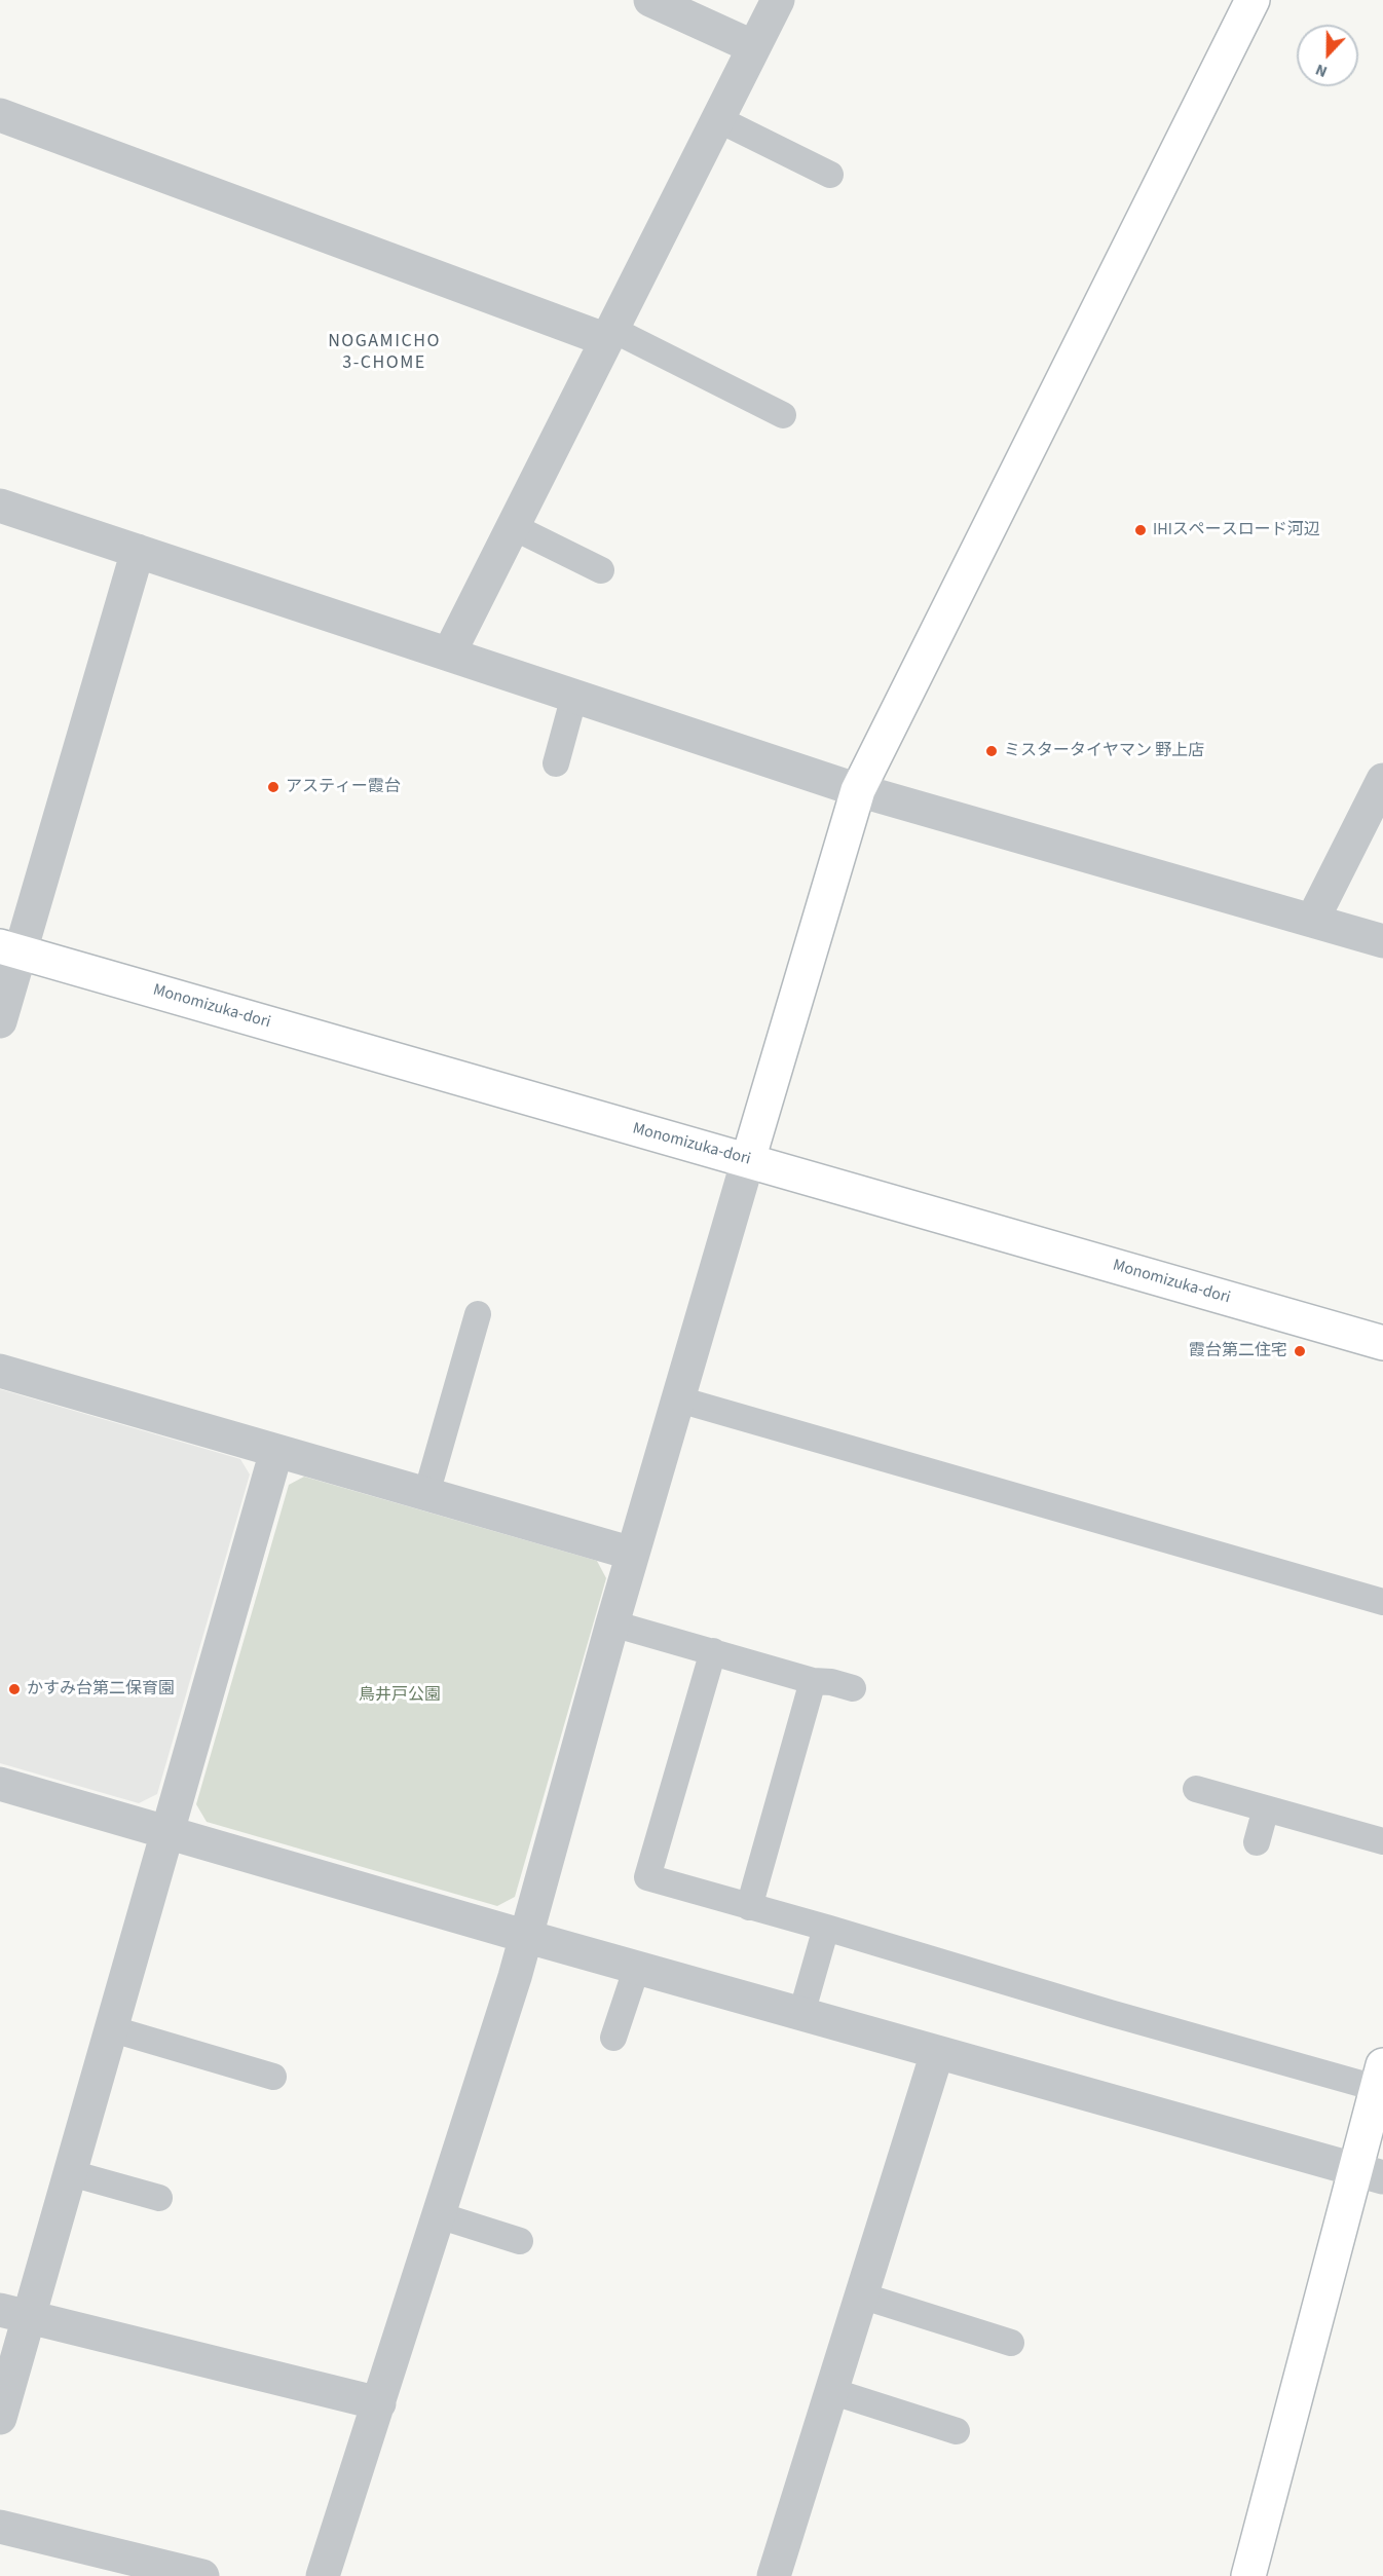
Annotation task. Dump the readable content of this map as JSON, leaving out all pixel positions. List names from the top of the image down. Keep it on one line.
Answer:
{"streets":{"street":["Monomizuka-dori"]},"districts":["NOGAMICHO 3-CHOME"],"parks":["鳥井戸公園"],"places":["IHIスペースロード河辺","ミスタータイヤマン 野上店","アスティー霞台","霞台第二住宅","かすみ台第二保育園"],"north":"bottom"}
